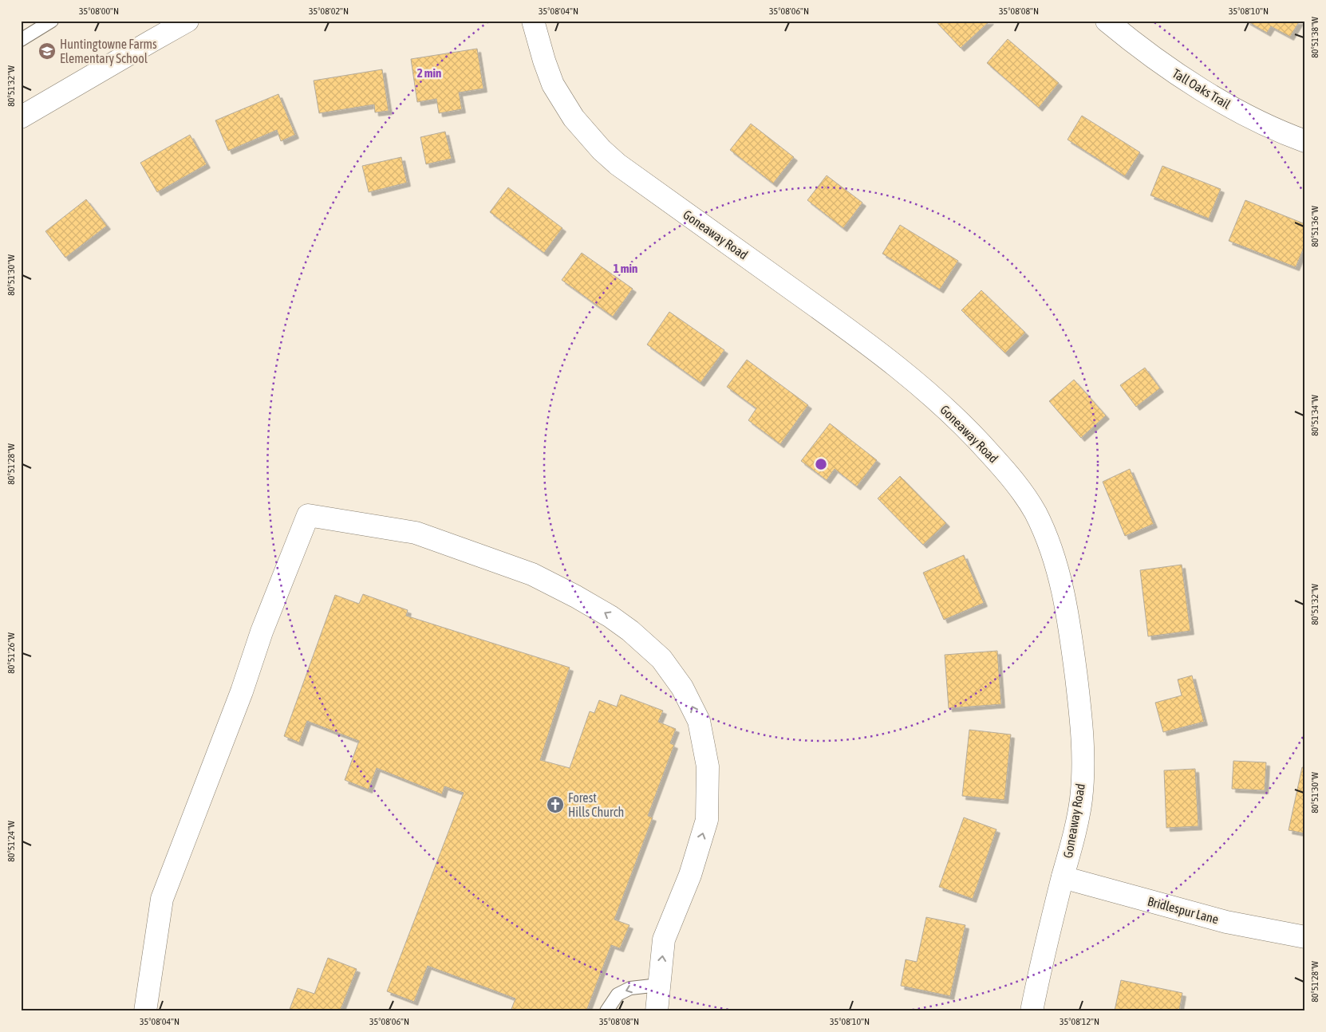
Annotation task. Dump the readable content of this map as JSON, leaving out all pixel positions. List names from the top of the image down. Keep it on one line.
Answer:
{"streets":{"street":["Tall Oaks Trail","Goneaway Road","Bridlespur Lane"]},"crossings":[["Goneaway Road","Bridlespur Lane"]],"places":{"school or university":["Huntingtowne Farms Elementary School"],"church":["Forest Hills Church"]},"coordinates":["35°08'00\"N","35°08'02\"N","35°08'04\"N","35°08'06\"N","35°08'08\"N","35°08'10\"N","80°51'38\"W","80°51'32\"W","80°51'36\"W","80°51'30\"W","80°51'34\"W","80°51'28\"W","80°51'26\"W","80°51'24\"W","35°08'12\"N"],"rings":["2 min","1 min"]}
